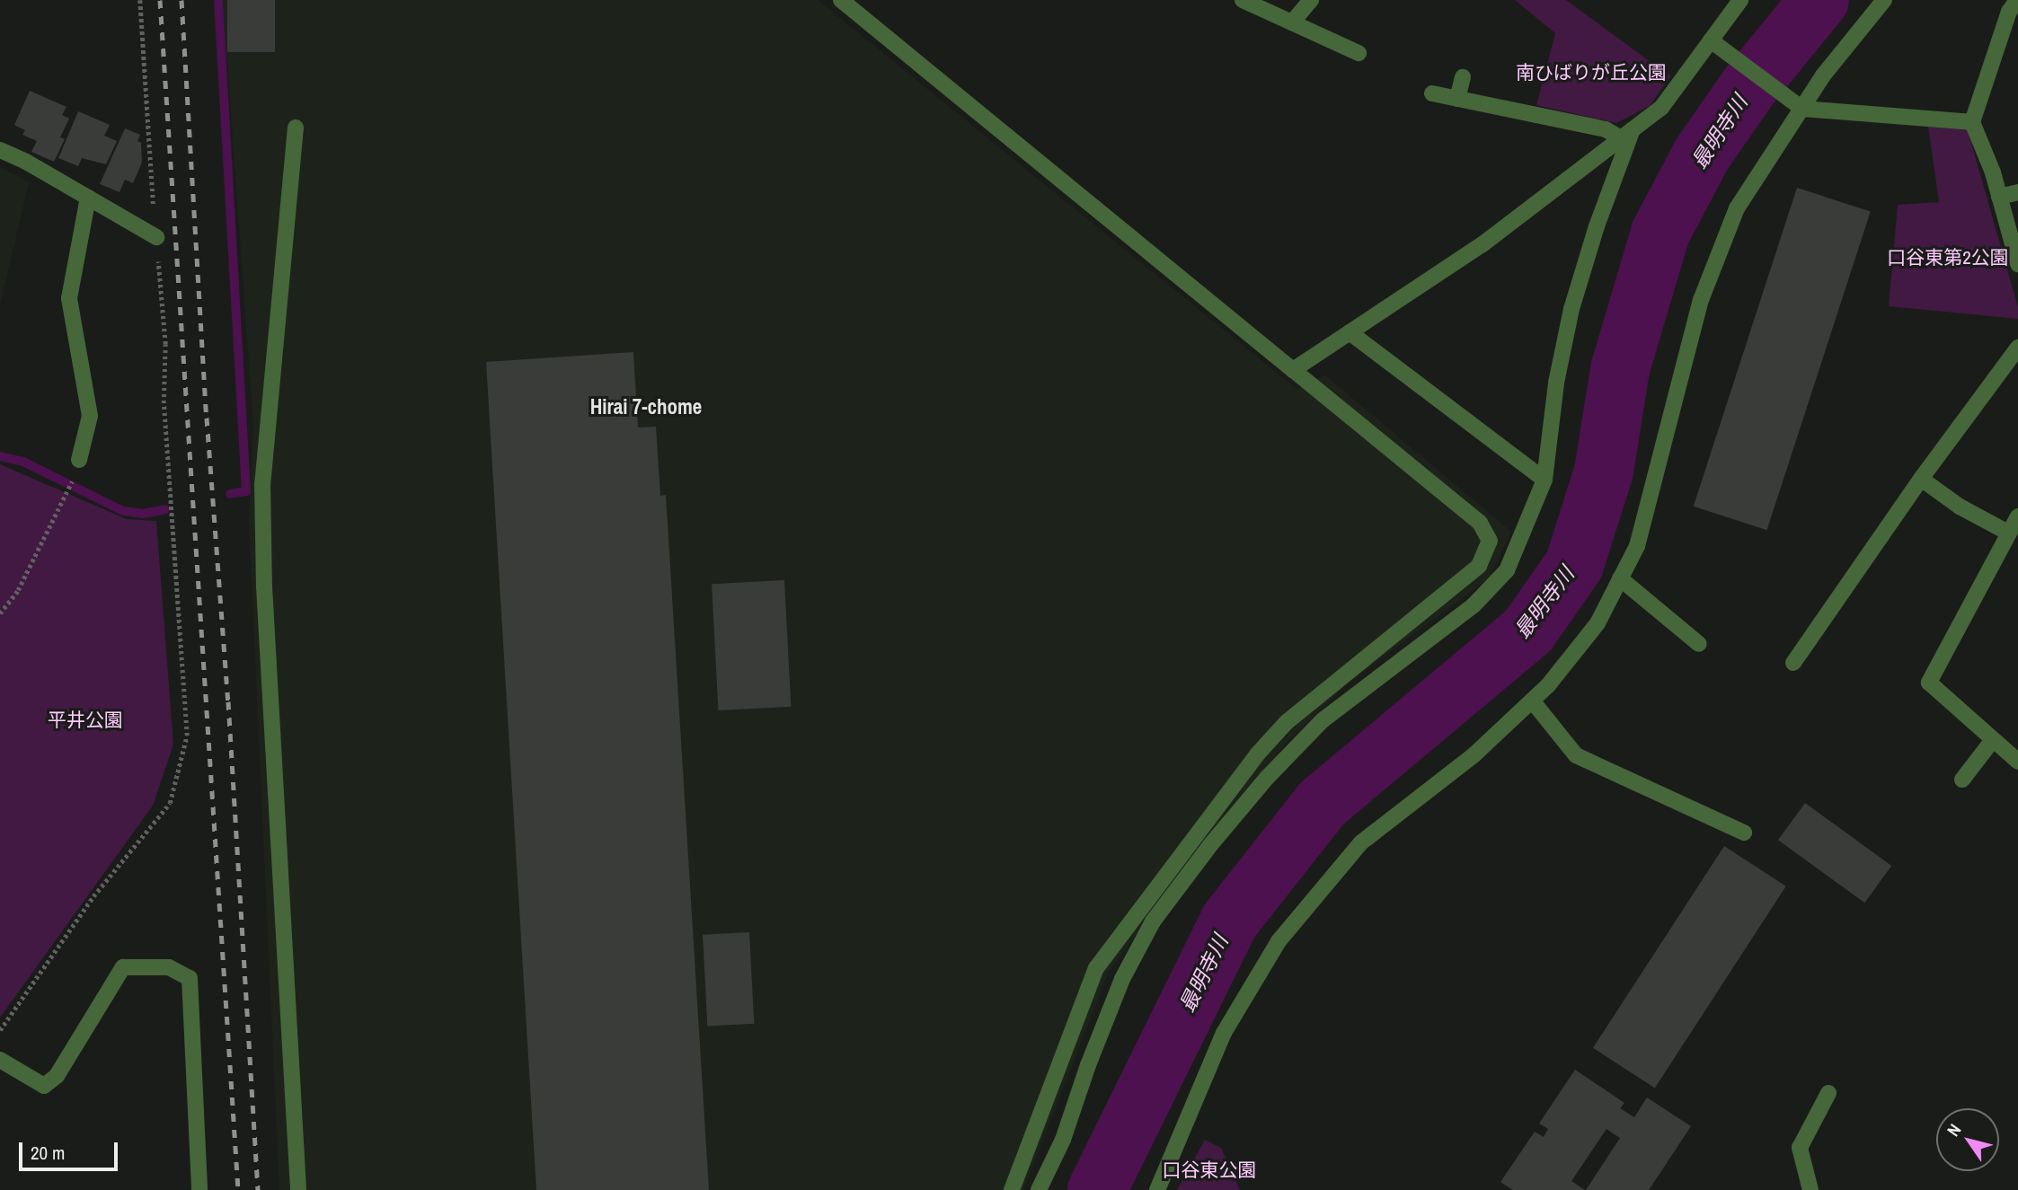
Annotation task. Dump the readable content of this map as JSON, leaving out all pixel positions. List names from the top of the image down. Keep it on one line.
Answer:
{"districts":["Hirai 7-chome"],"water":["最明寺川"],"parks":["南ひばりが丘公園","口谷東第2公園","平井公園","口谷東公園"],"scale_bar":"20 m","north":"top left"}
